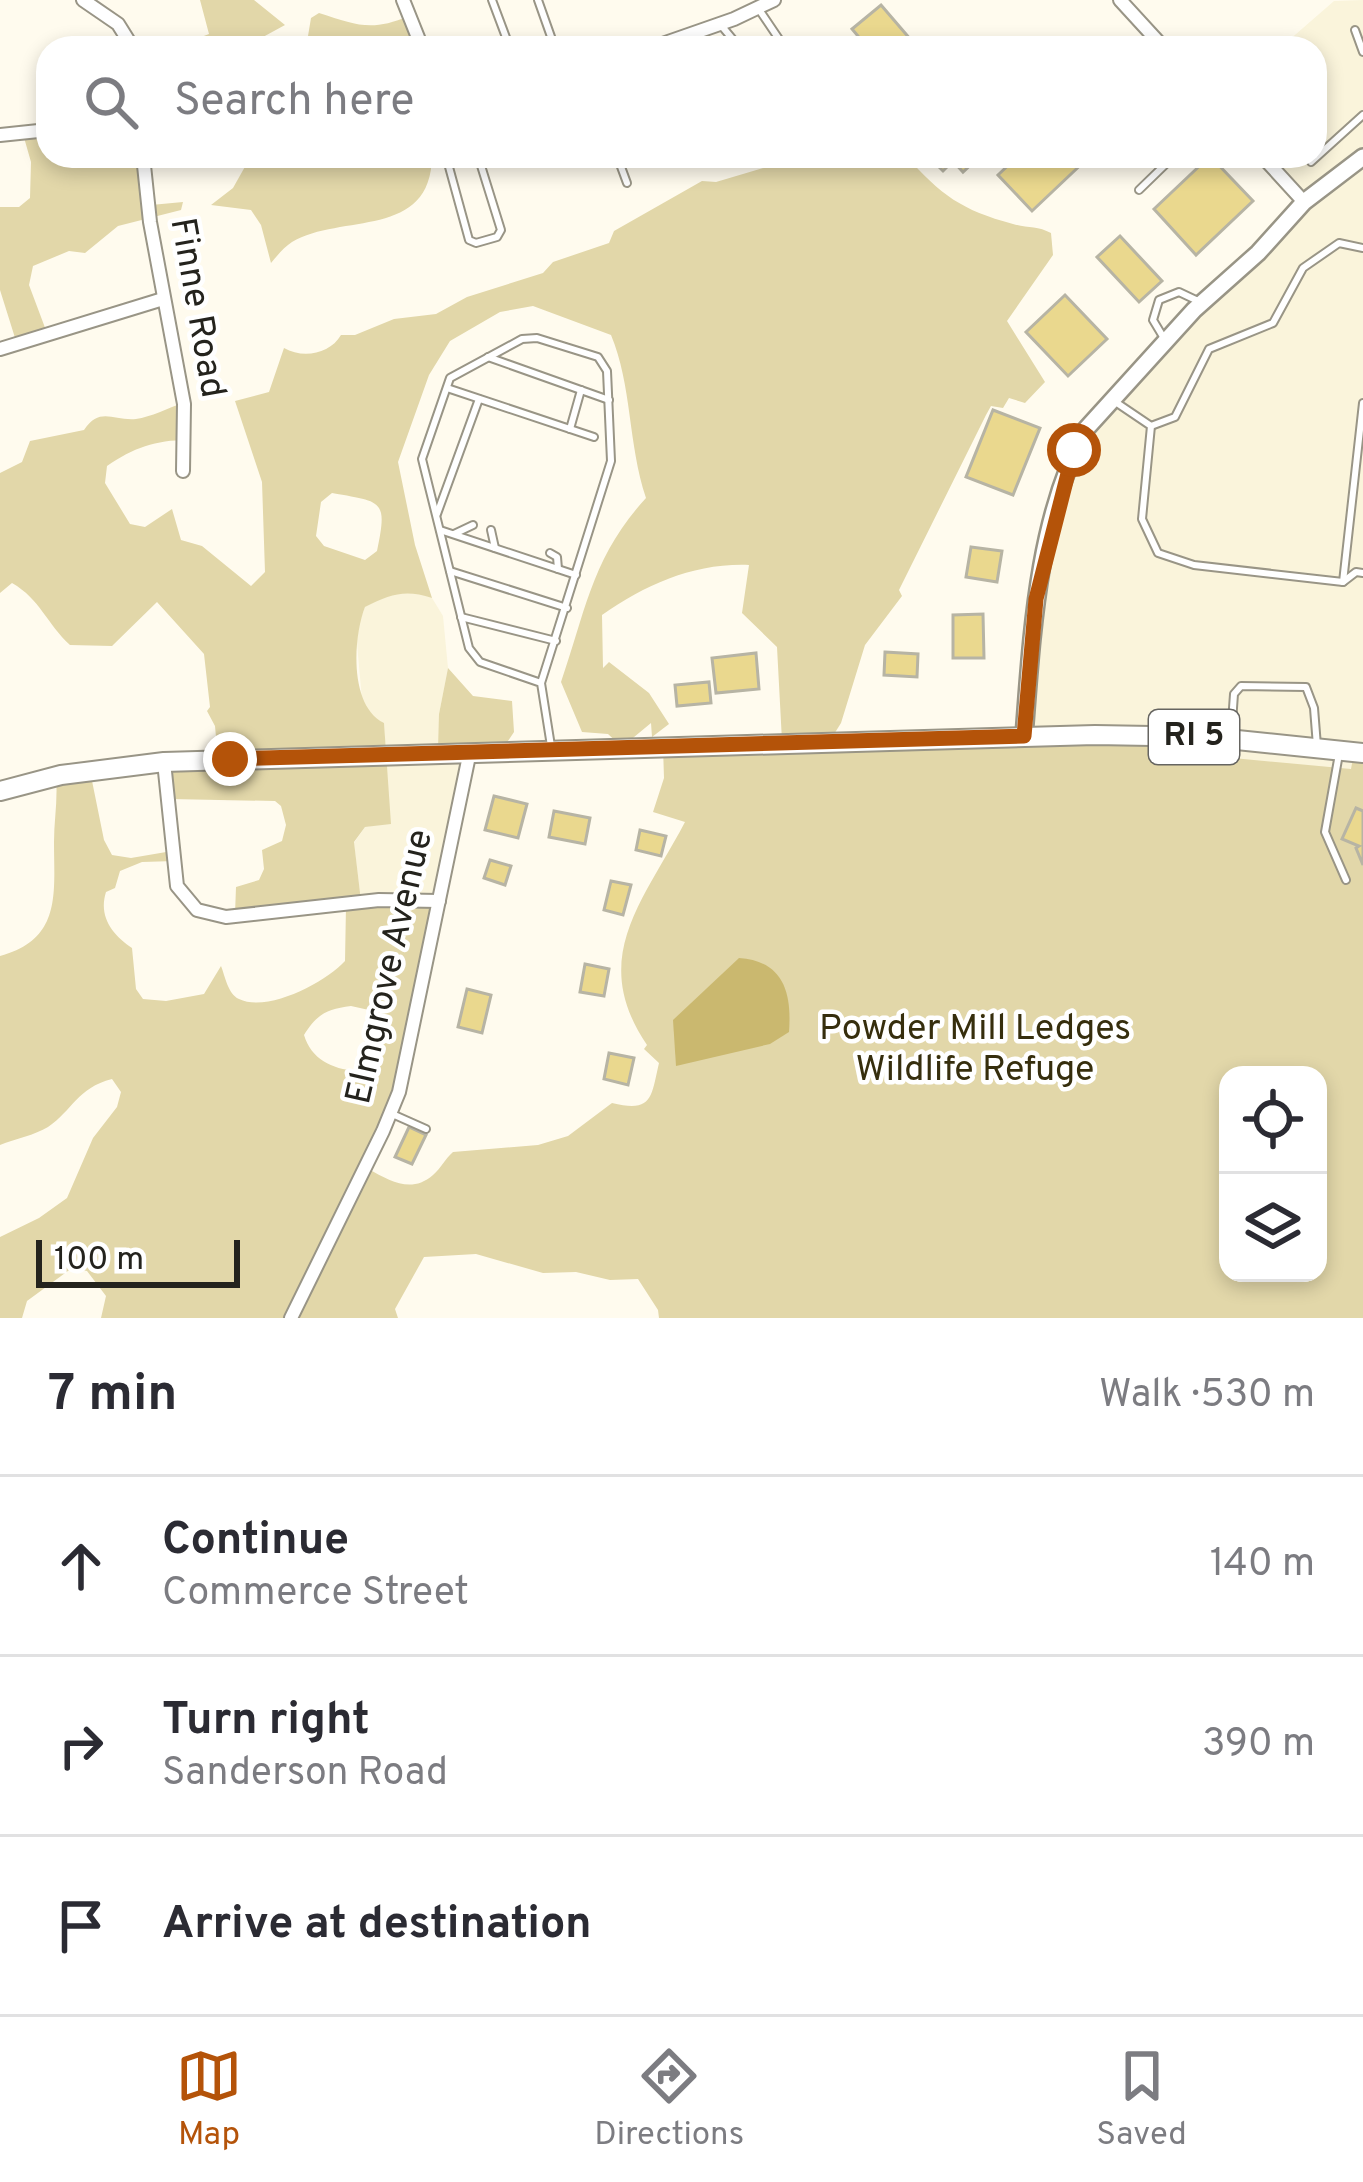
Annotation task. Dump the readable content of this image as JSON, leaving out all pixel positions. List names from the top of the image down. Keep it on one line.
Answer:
{"streets":{"main road":["RI 5"],"street":["Finne Road","Elmgrove Avenue"]},"crossings":[["RI 5","Elmgrove Avenue"]],"parks":["Powder Mill Ledges Wildlife Refuge"],"scale_bar":"100 m","page":{"search":"Search here","scale":"100 m","heading":["7 min","Walk · 530 m"],"list":[["Continue","Commerce Street","140 m"],["Turn right","Sanderson Road","390 m"],"Arrive at destination"],"nav":["Map","Directions","Saved"]}}
